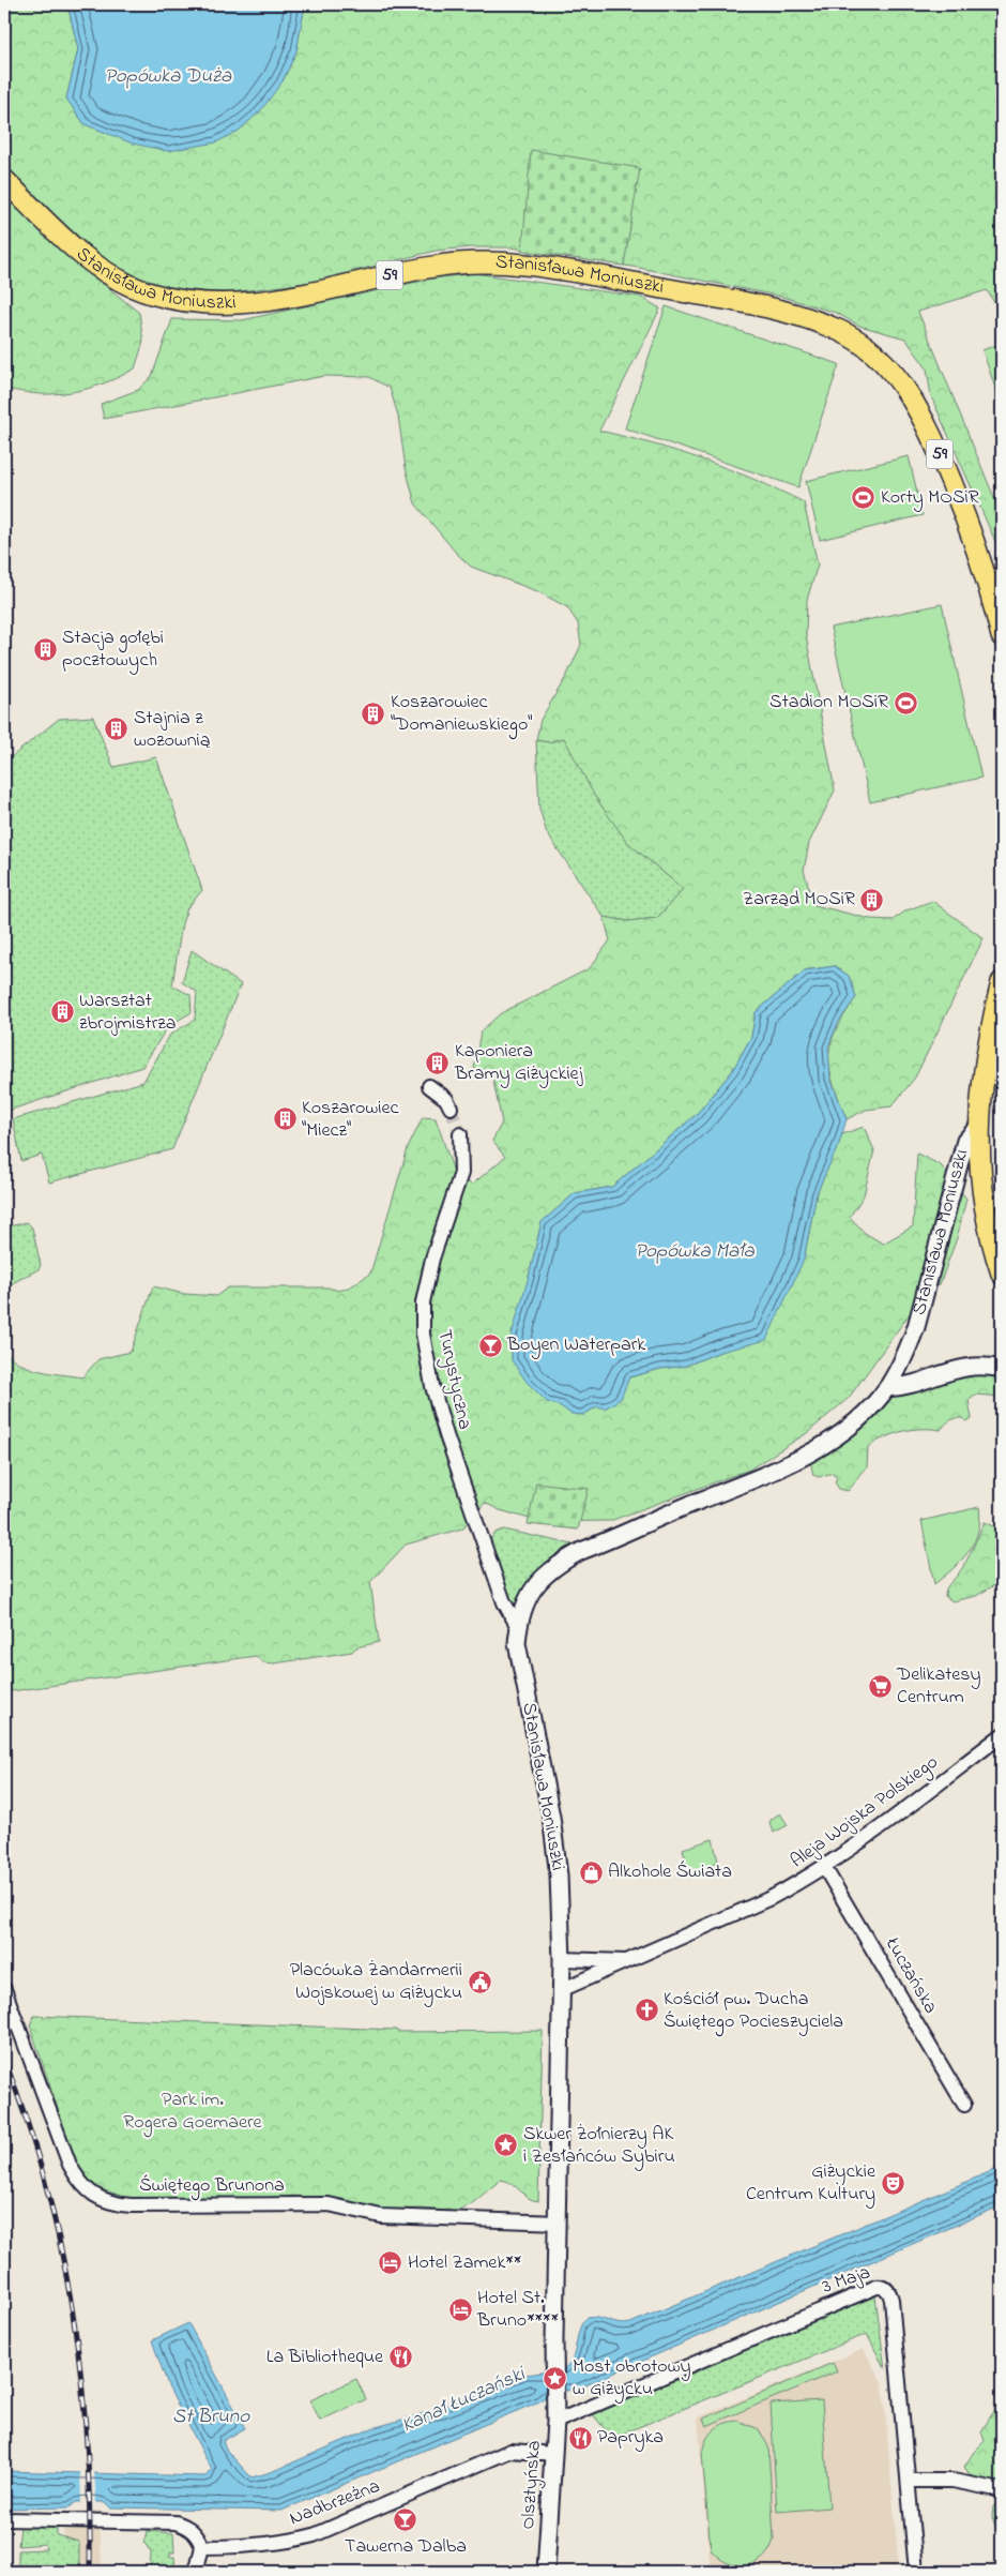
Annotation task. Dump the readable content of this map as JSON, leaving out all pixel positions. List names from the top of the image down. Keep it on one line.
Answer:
{"streets":{"main road":["Stanisława Moniuszki","59"],"street":["Turystyczna","Aleja Wojska Polskiego","Łuczańska","Świętego Brunona","3 Maja","Olsztyńska","Nadbrzeżna"]},"crossings":[["Stanisława Moniuszki","Turystyczna"],["Stanisława Moniuszki","Aleja Wojska Polskiego"],["Stanisława Moniuszki","Świętego Brunona"],["Stanisława Moniuszki","Olsztyńska"],["Aleja Wojska Polskiego","Łuczańska"],["3 Maja","Olsztyńska"],["Olsztyńska","Nadbrzeżna"]],"water":["Popówka Duża","Popówka Mała","Kanał Łuczański","St Bruno"],"parks":["Park im. Rogera Goemaere"],"places":{"sports":["Korty MOSiR","Stadion MOSiR"],"building":["Stacja gołębi pocztowych","Koszarowiec \"Domaniewskiego\"","Stajnia z wozownią","Zarząd MOSiR","Warsztat zbrojmistrza","Kaponiera Bramy Giżyckiej","Koszarowiec \"Miecz\""],"bar":["Boyen Waterpark","Tawerna Dalba"],"supermarket":["Delikatesy Centrum"],"shop":["Alkohole Świata"],"public building":["Placówka Żandarmerii Wojskowej w Giżycku"],"church":["Kościół pw. Ducha Świętego Pocieszyciela"],"place":["Skwer Żołnierzy AK i Zesłańców Sybiru","Most obrotowy w Giżycku"],"theatre":["Giżyckie Centrum Kultury"],"hotel":["Hotel Zamek**","Hotel St. Bruno****"],"restaurant":["La Bibliotheque","Papryka"]}}
